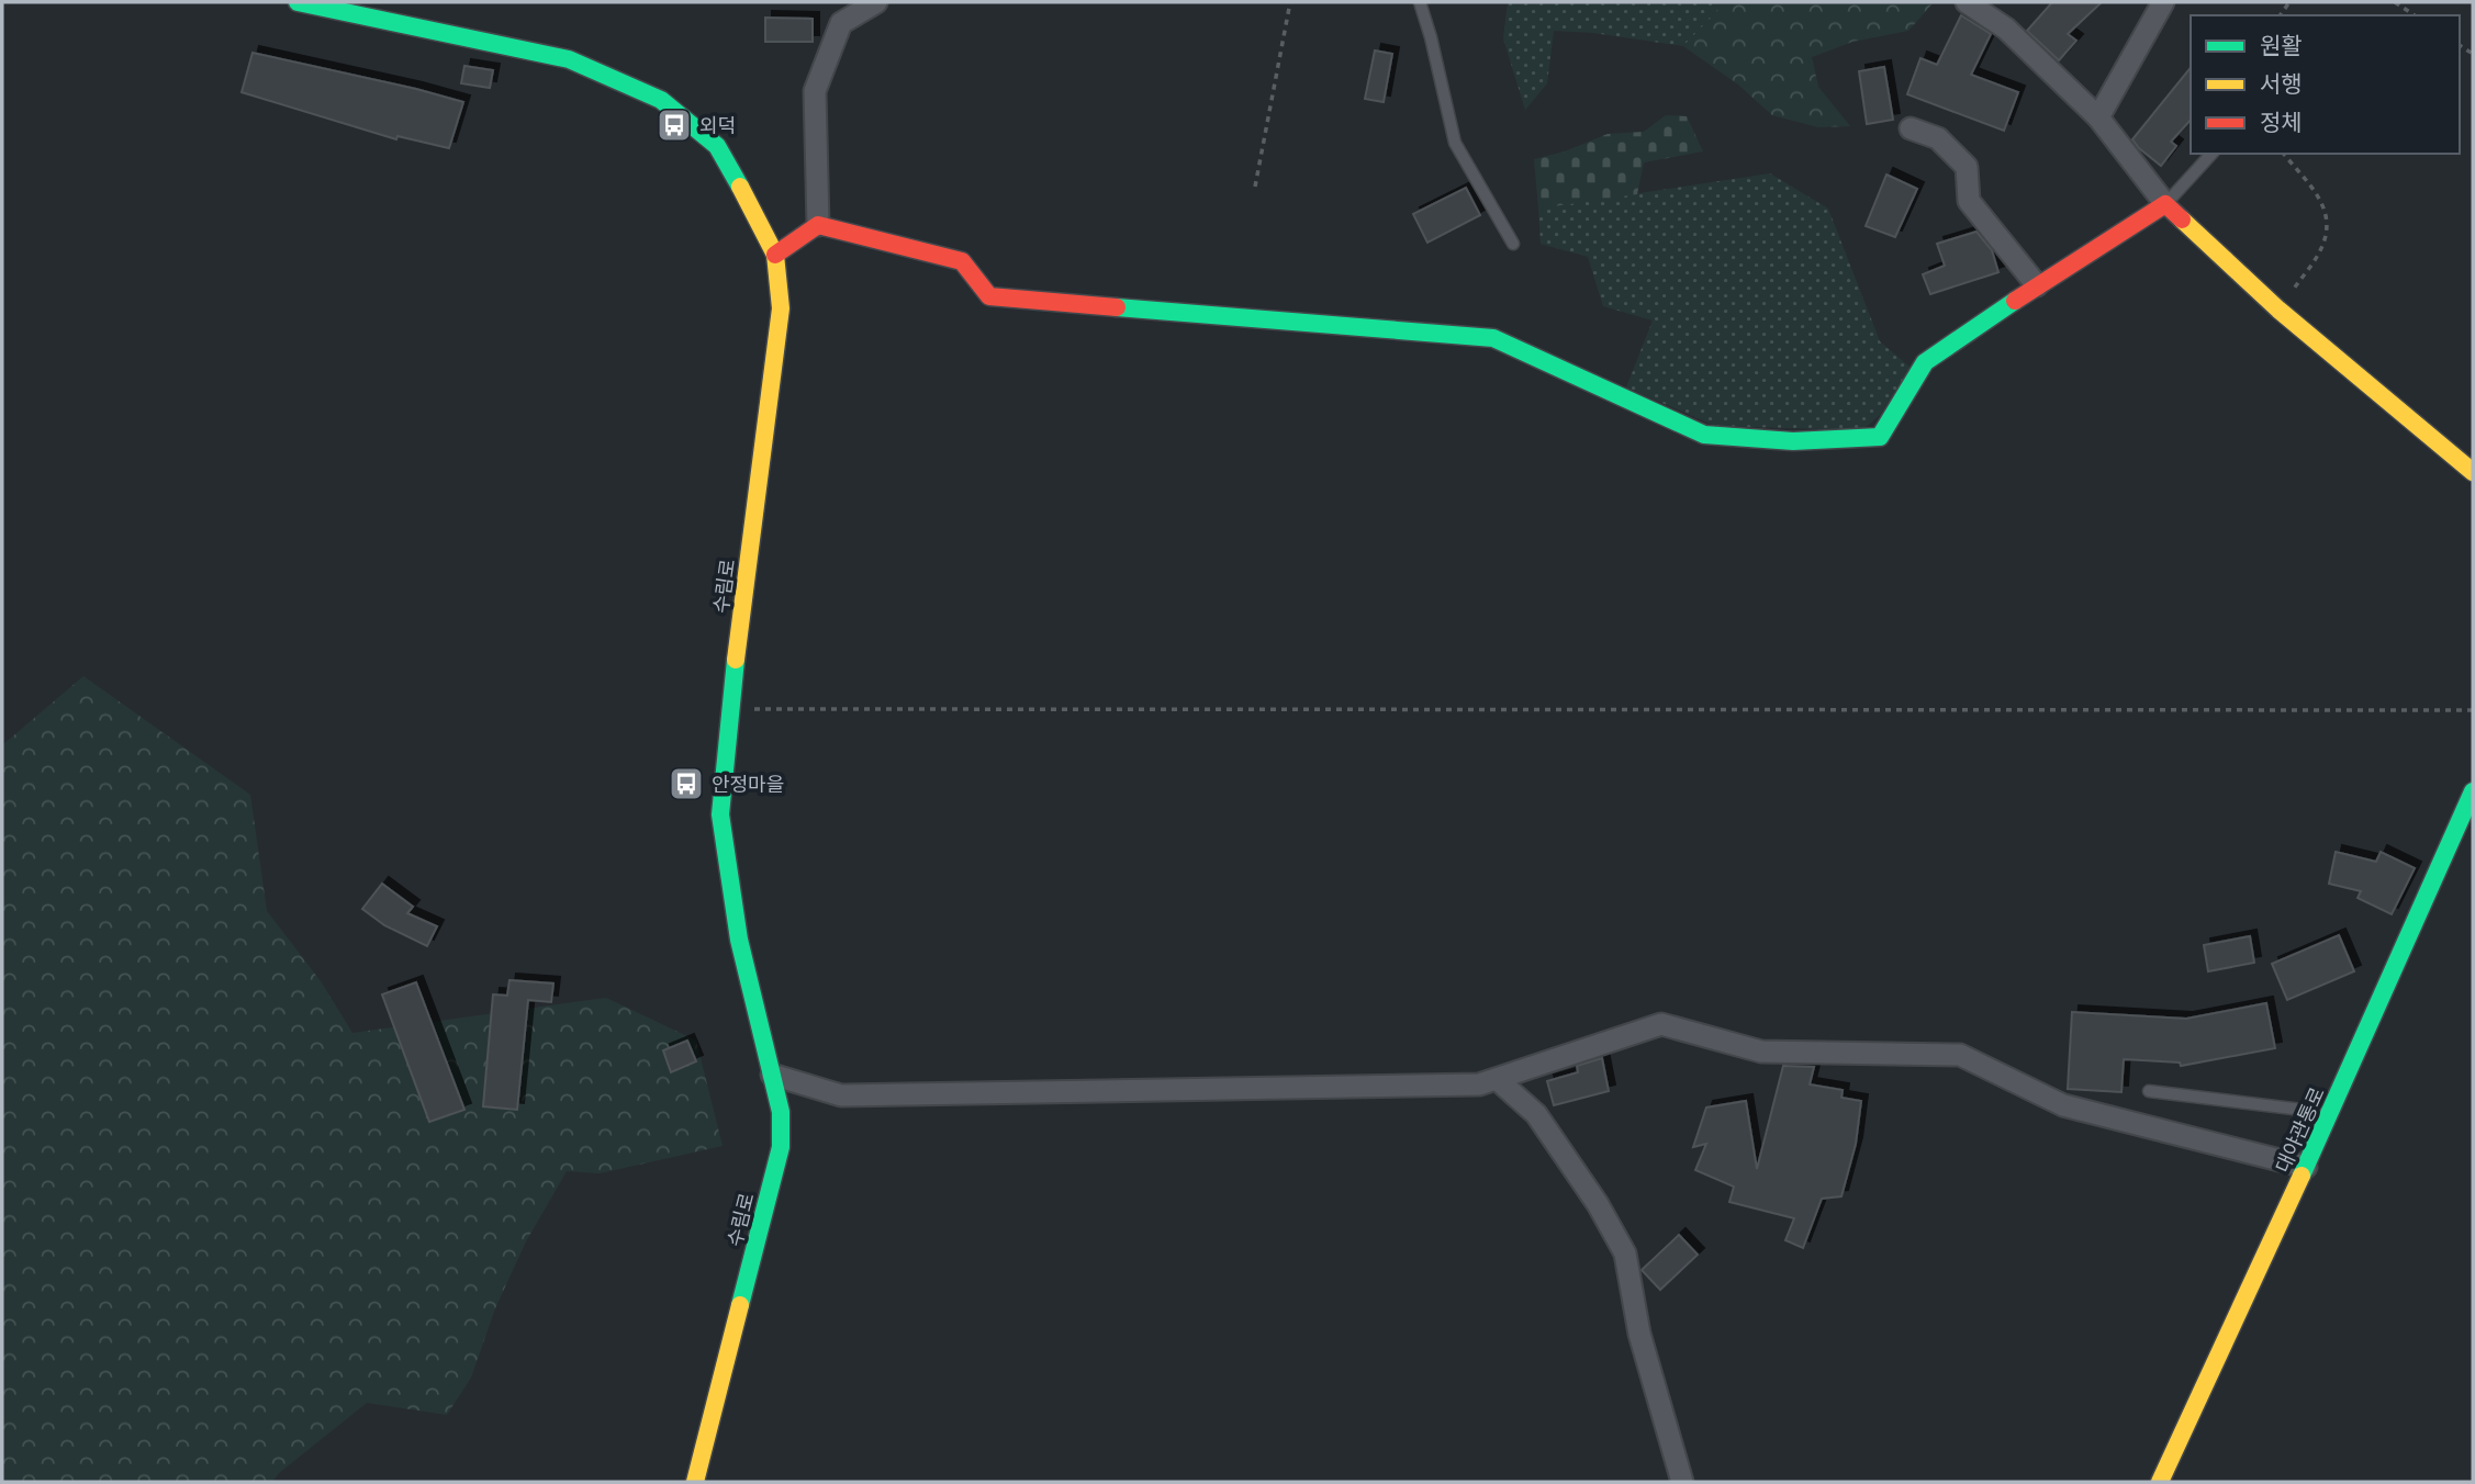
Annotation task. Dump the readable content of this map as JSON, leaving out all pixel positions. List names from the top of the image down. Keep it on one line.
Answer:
{"streets":{"main road":["수림로","대야관통로"]},"places":{"bus stop":["외덕","안정마을"]},"legend":["원활","서행","정체"]}
